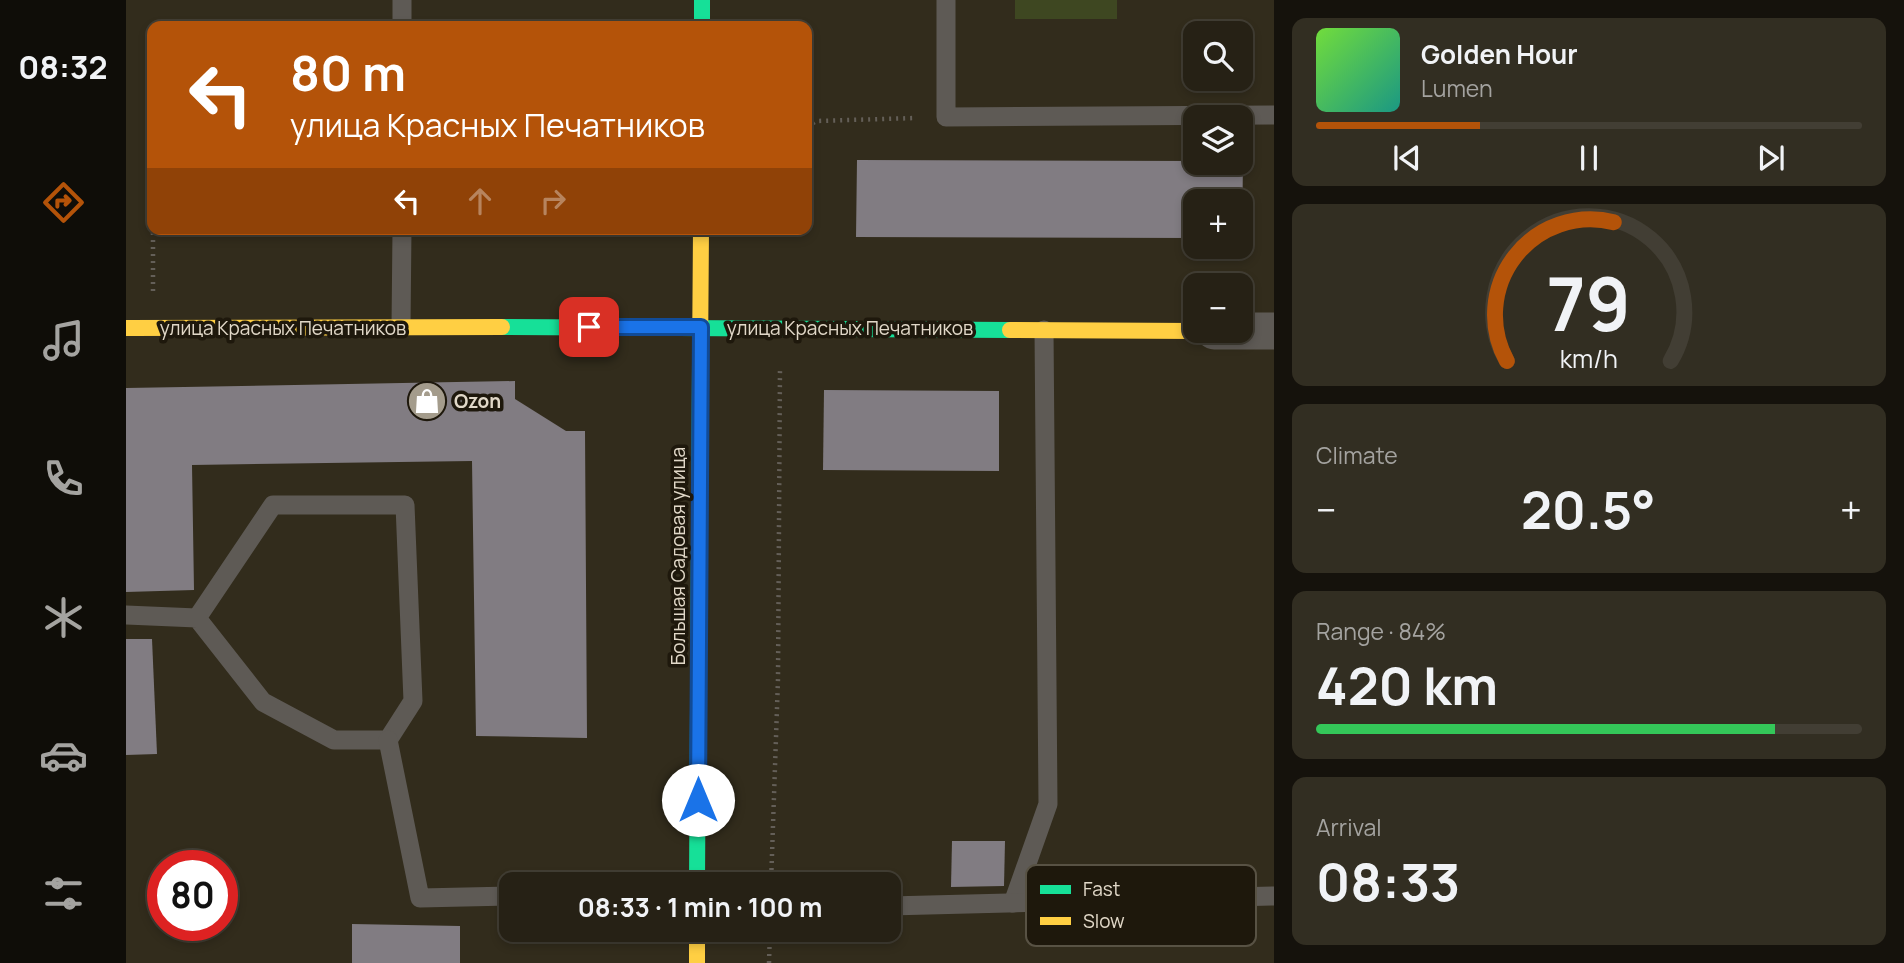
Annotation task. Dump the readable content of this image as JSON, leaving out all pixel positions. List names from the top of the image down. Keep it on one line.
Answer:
{"streets":{"main road":["улица Красных Печатников","Большая Садовая улица"]},"crossings":[["улица Красных Печатников","Большая Садовая улица"]],"places":{"shop":["Ozon"]},"legend":["Fast","Slow"],"page":{"tabs":"08:32","map_buttons":["+","−"],"turn":["80 m","улица Красных Печатников"],"song":["Golden Hour","Lumen"],"tile":["Climate",["Range · 84%","420 km"],["Arrival","08:33"]],"heat":["−","20.5°","+"],"limit":"80","trip":"08:33 · 1 min · 100 m","gauge":["79","km/h"]}}
